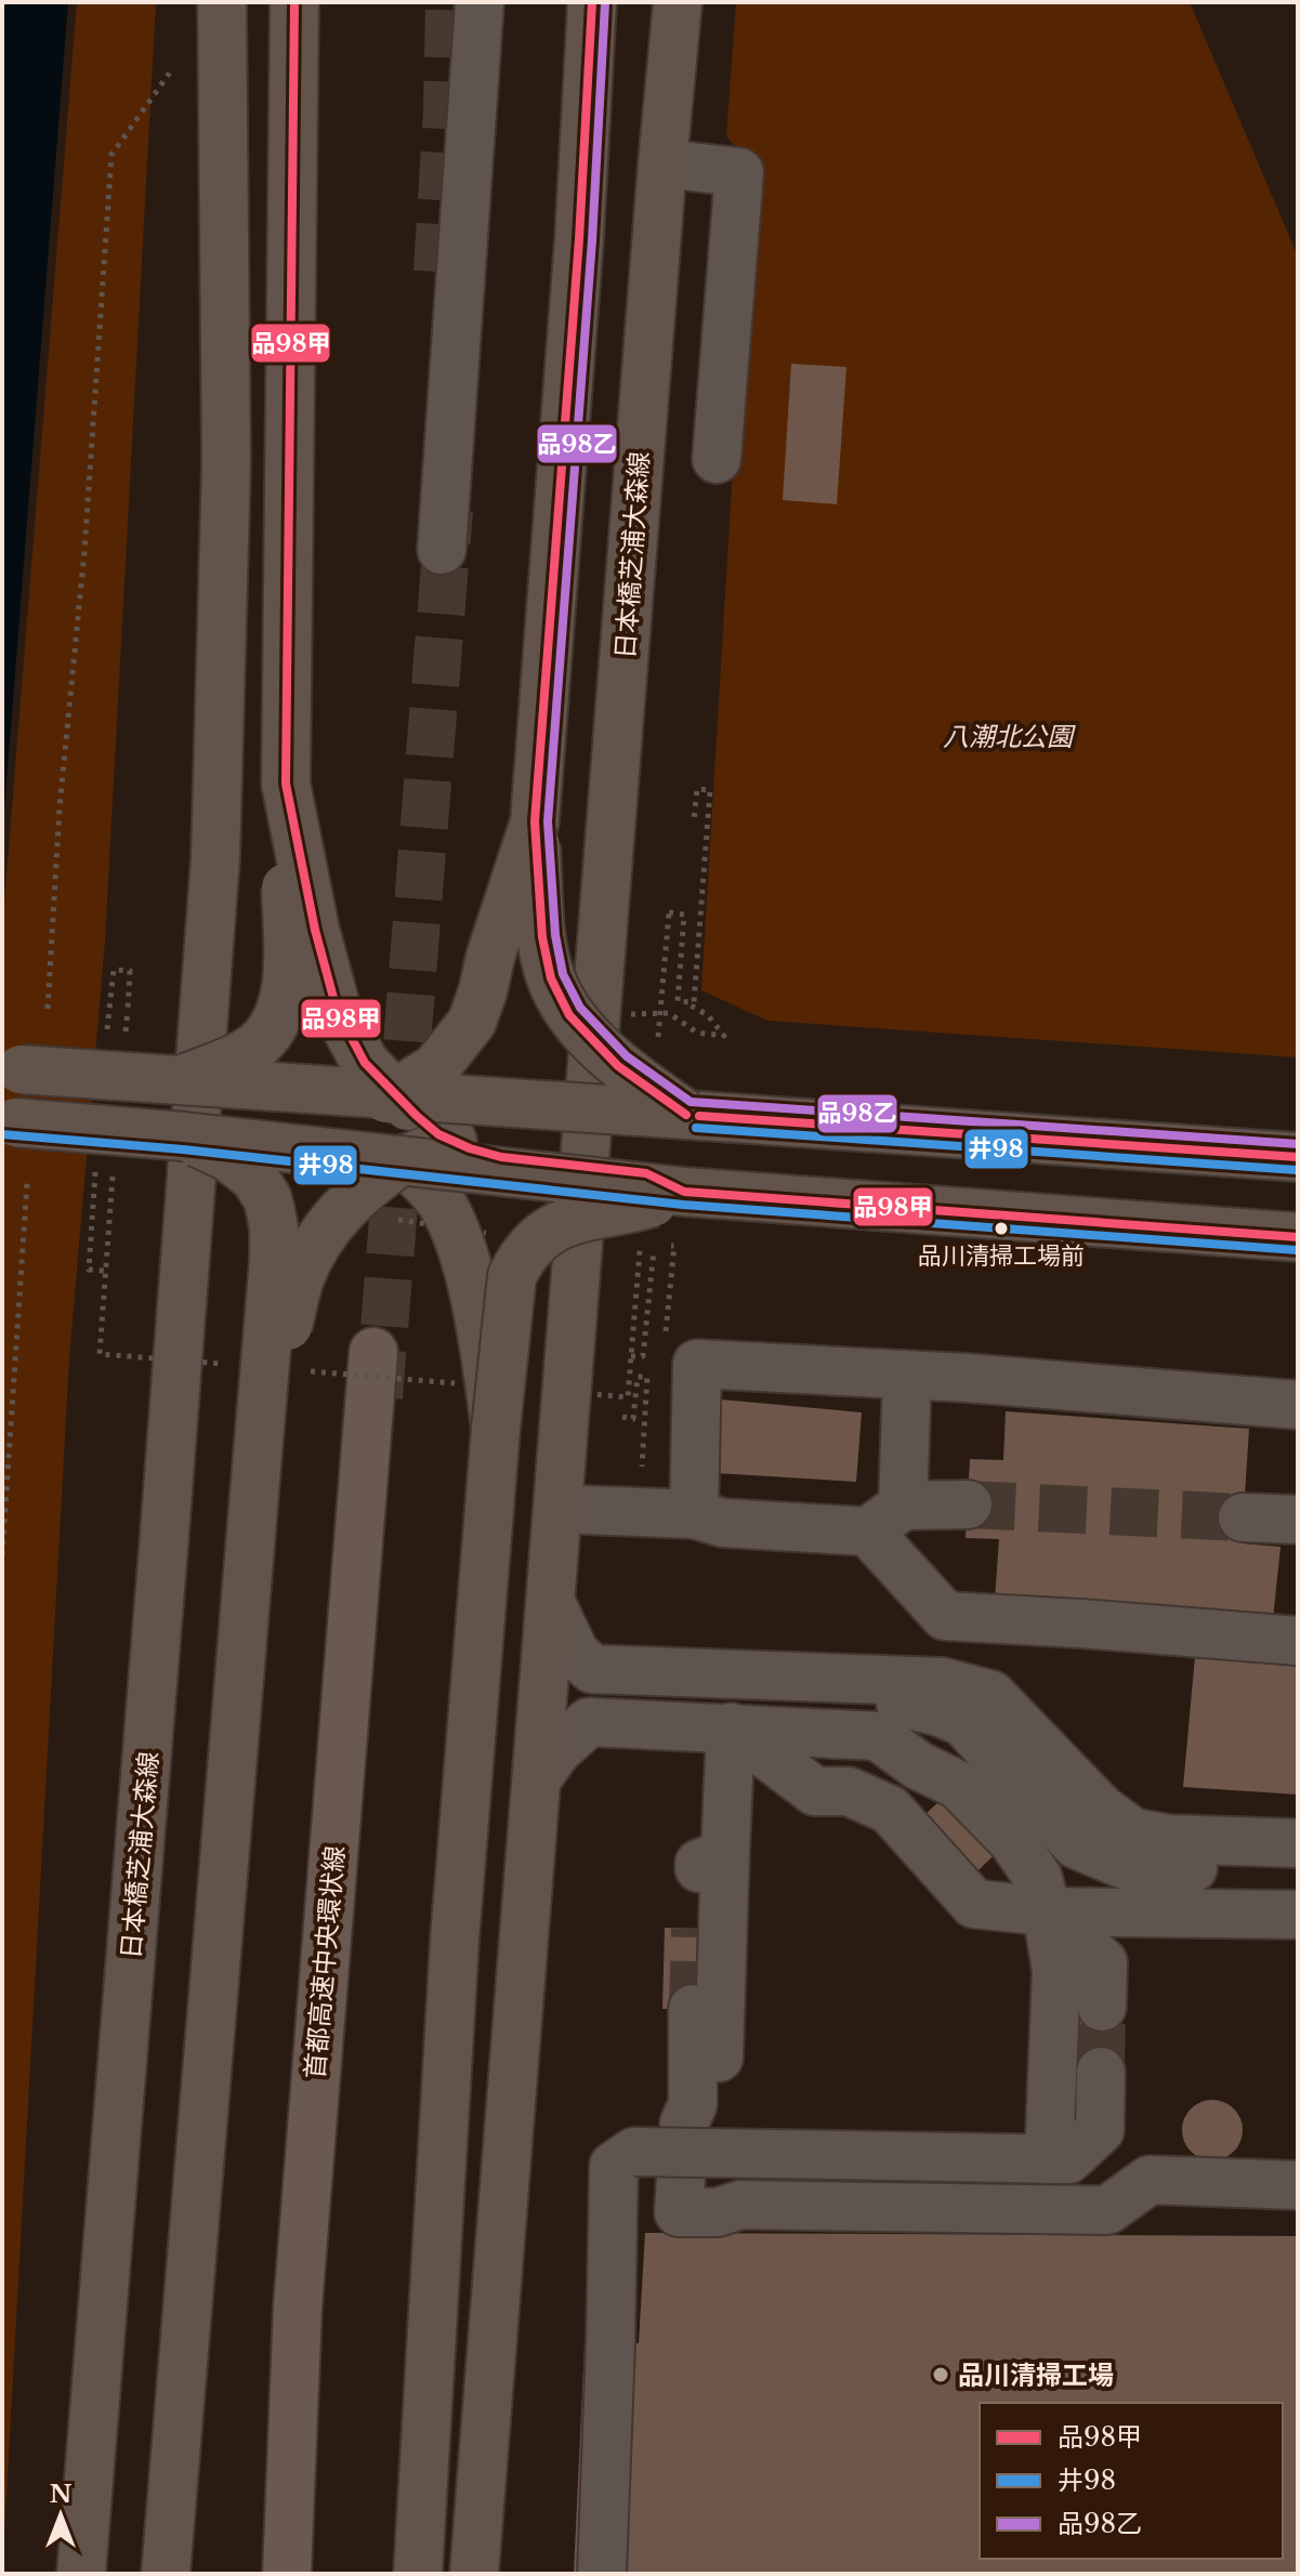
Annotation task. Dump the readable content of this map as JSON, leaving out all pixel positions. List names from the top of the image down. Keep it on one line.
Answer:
{"streets":{"highway":["首都高速中央環状線"],"main road":["日本橋芝浦大森線"]},"parks":["八潮北公園"],"places":["品川清掃工場前","品川清掃工場"],"lines":["transit line 品98甲","transit line 品98乙","transit line 井98"],"legend":["品98甲","井98","品98乙"],"north":"top"}
